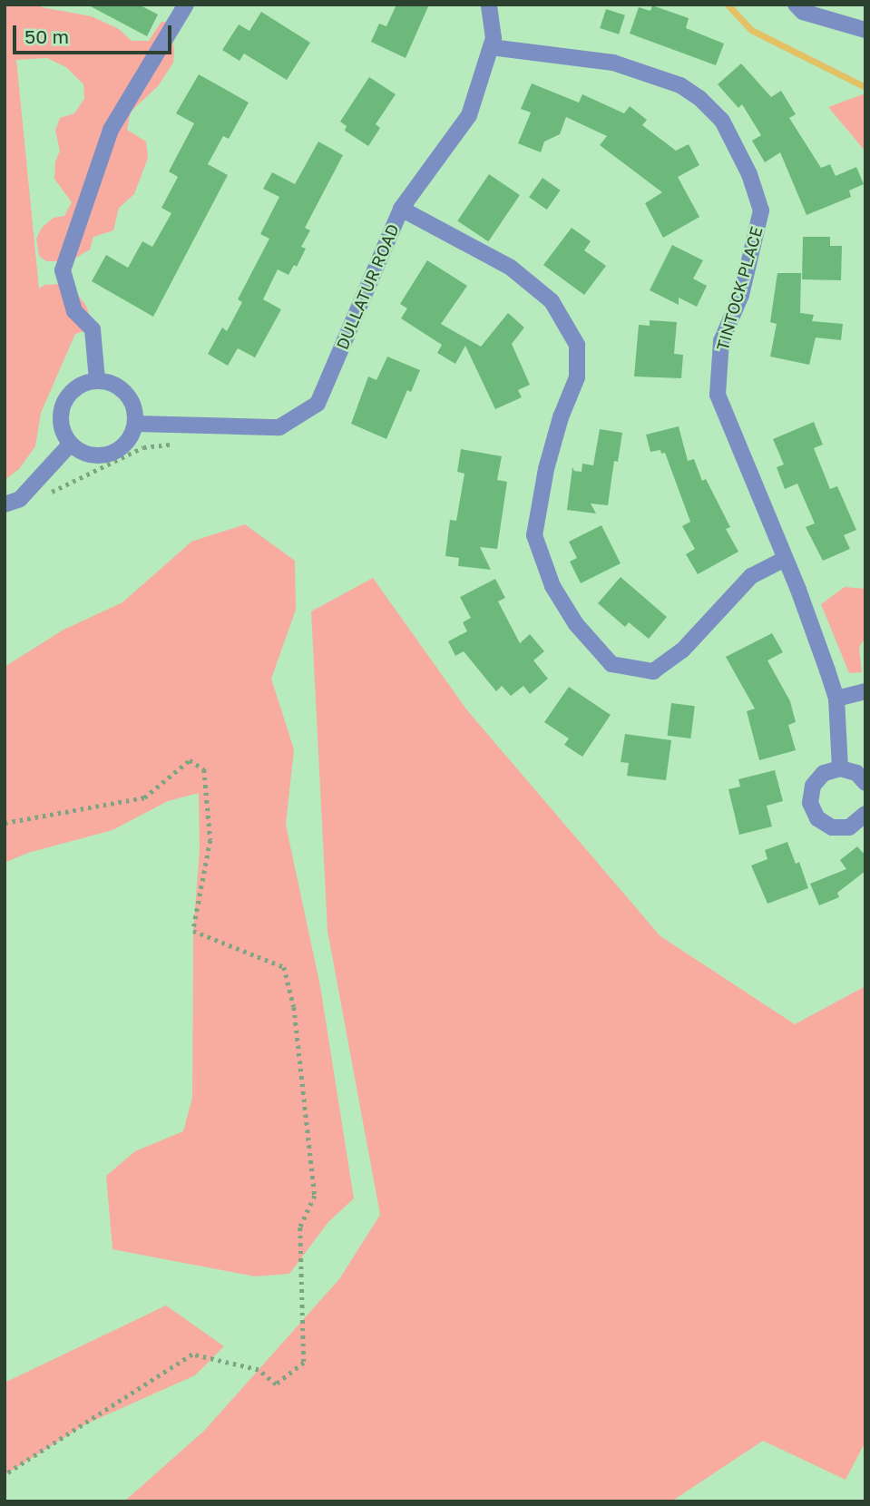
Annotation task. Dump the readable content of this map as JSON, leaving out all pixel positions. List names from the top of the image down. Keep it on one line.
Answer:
{"streets":{"street":["DULLATUR ROAD","TINTOCK PLACE"]},"crossings":[["DULLATUR ROAD","TINTOCK PLACE"]],"scale_bar":"50 m"}
